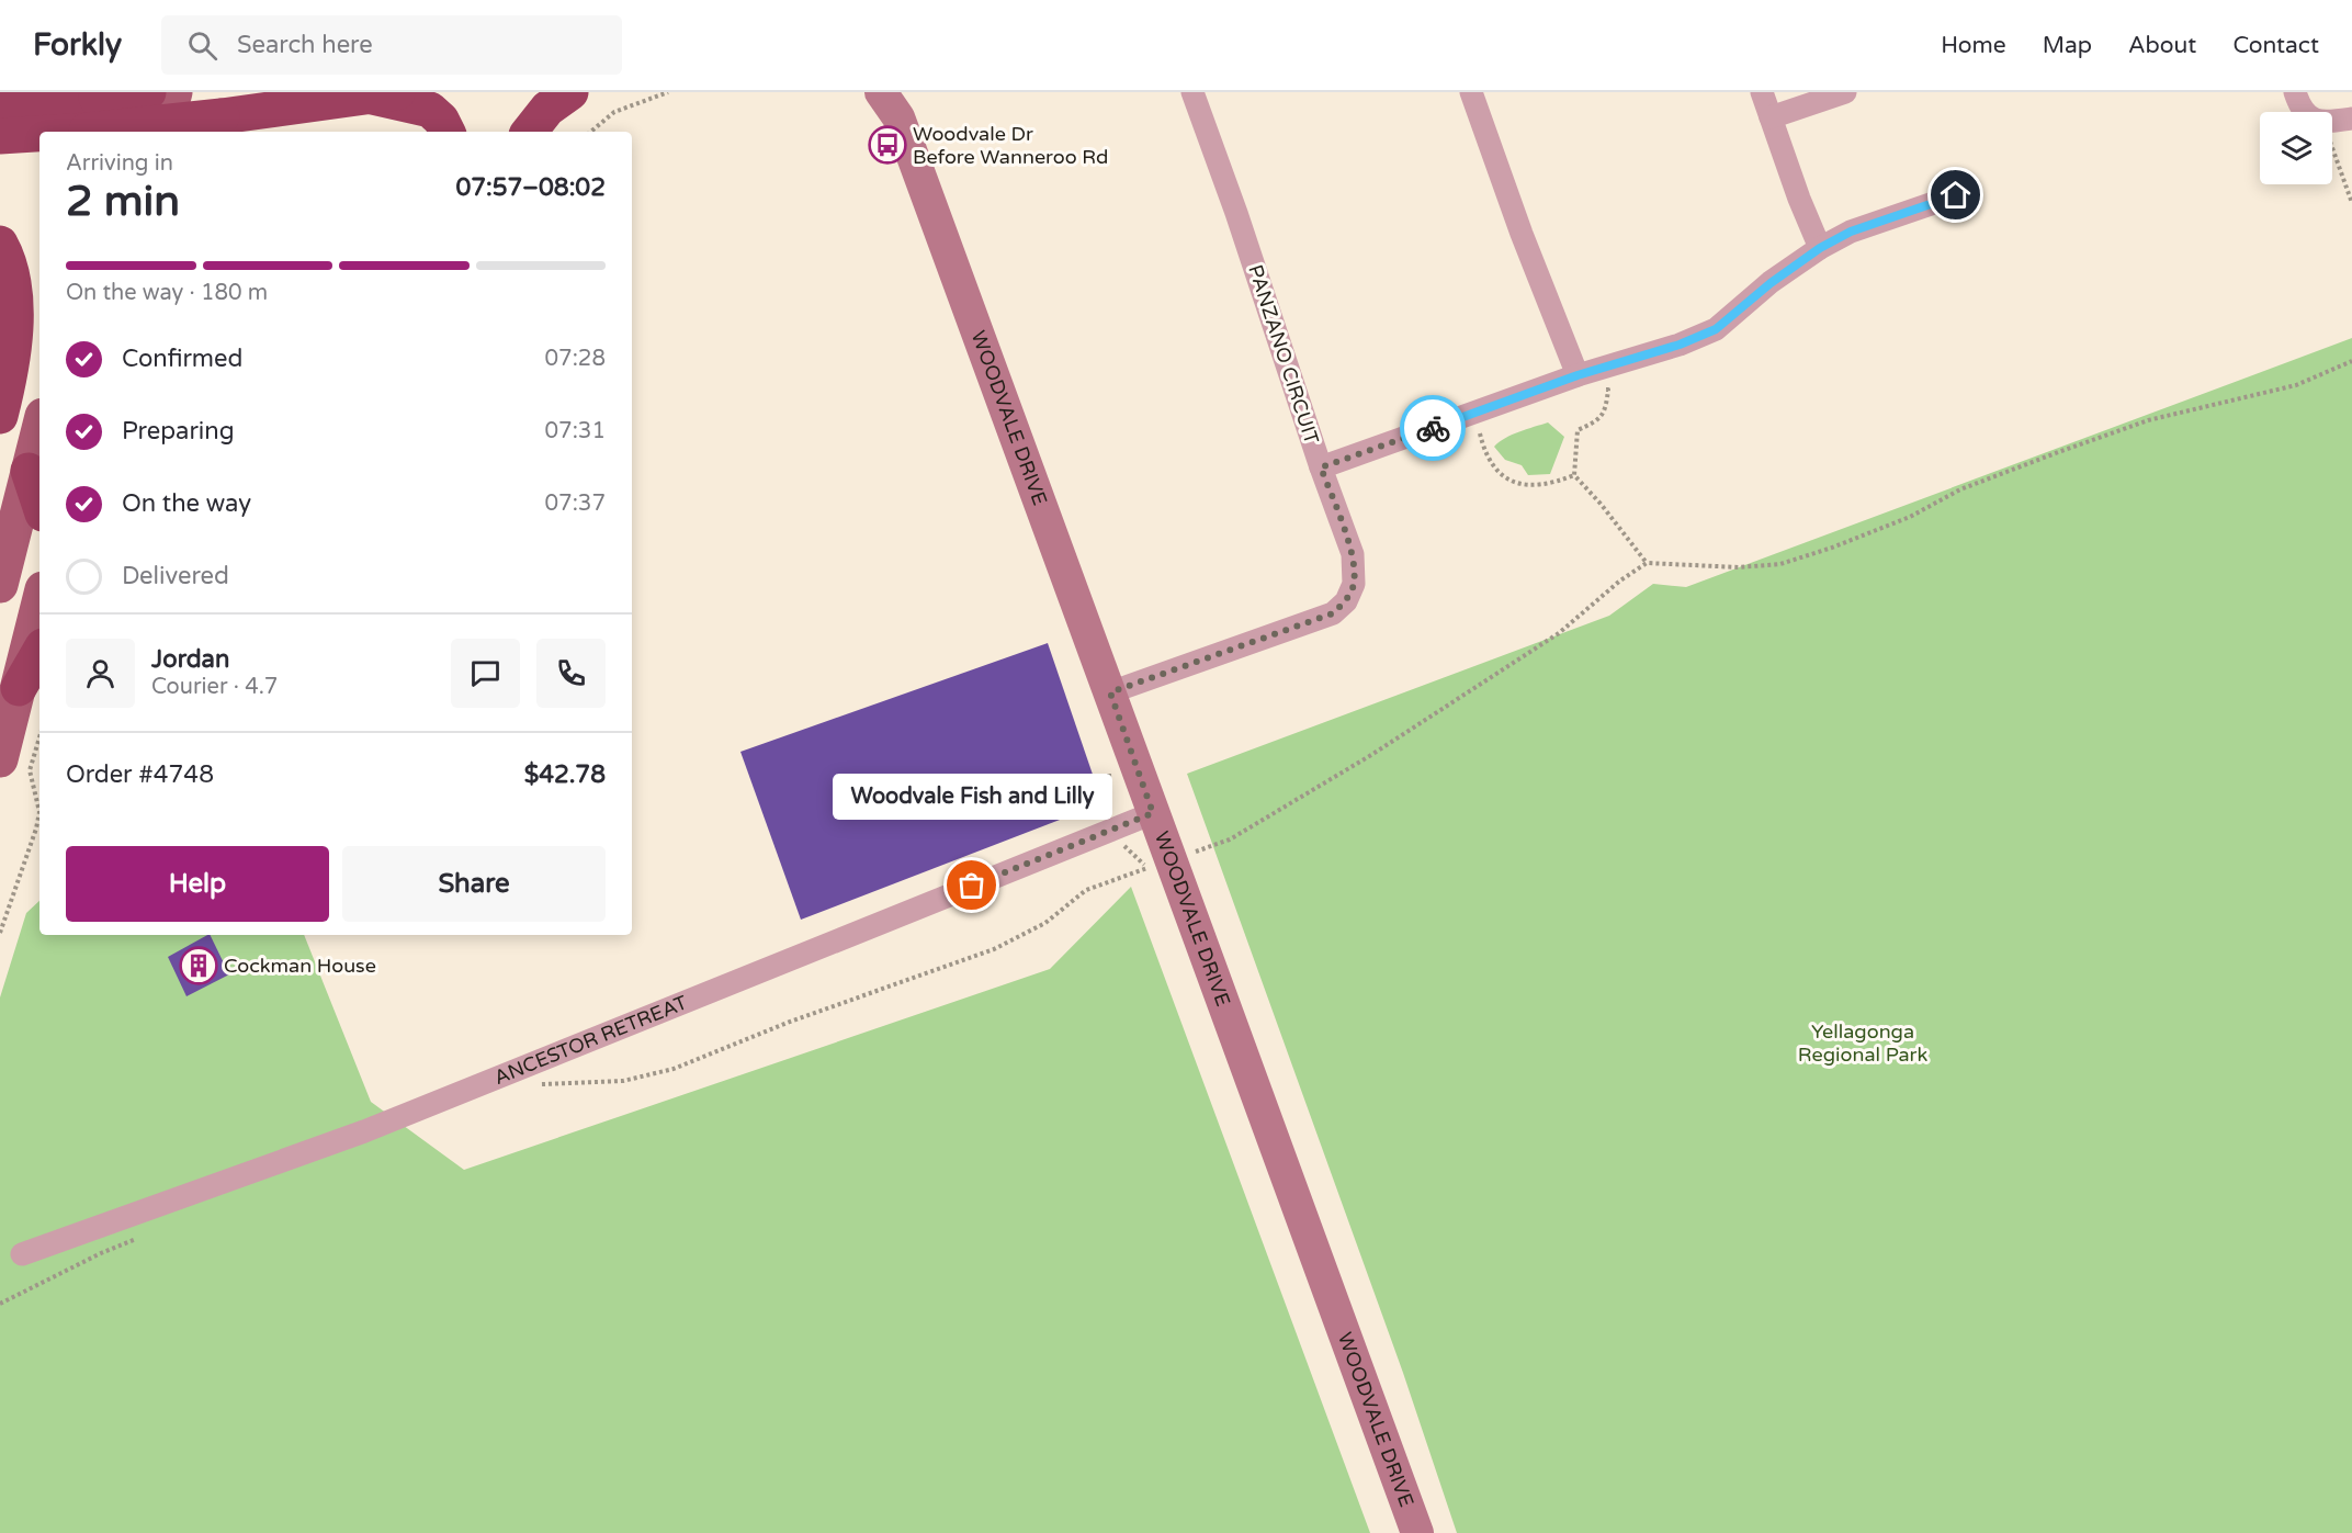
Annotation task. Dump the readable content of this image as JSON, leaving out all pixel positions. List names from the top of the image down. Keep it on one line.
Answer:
{"streets":{"street":["PANZANO CIRCUIT","WOODVALE DRIVE","ANCESTOR RETREAT"]},"crossings":[["PANZANO CIRCUIT","WOODVALE DRIVE"],["WOODVALE DRIVE","ANCESTOR RETREAT"]],"parks":["Yellagonga Regional Park"],"places":{"bus stop":["Woodvale Dr Before Wanneroo Rd"],"other":["Woodvale Fish and Lilly"],"building":["Cockman House"]},"page":{"header":"Forkly","search":"Search here","nav":["Home","Map","About","Contact"],"heading":["2 min","Arriving in","07:57–08:02"],"panel":["Jordan","Courier · 4.7","Order #4748","$42.78"],"bar":"On the way · 180 m","list":[["Confirmed","07:28"],["Preparing","07:31"],["On the way","07:37"],"Delivered"],"bubble":"Woodvale Fish and Lilly","buttons":["Help","Share"]}}
